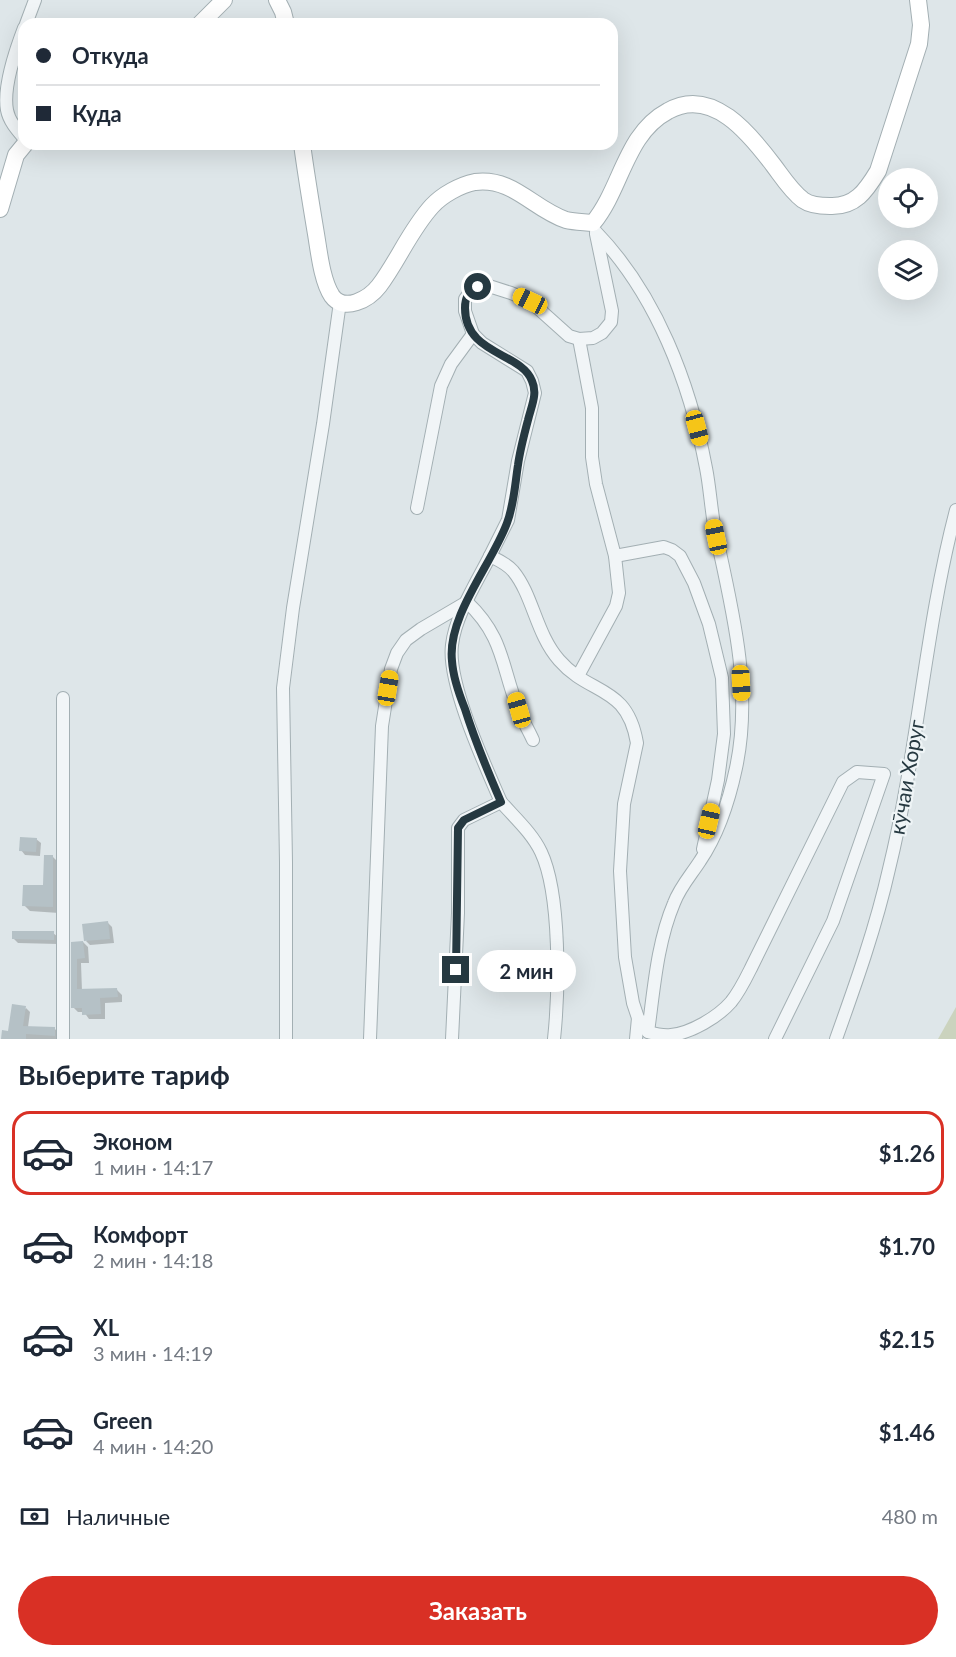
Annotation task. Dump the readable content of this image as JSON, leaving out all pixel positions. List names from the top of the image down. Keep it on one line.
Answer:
{"streets":{"street":["кӯчаи Хоруг"]},"page":{"banner":["Откуда","Куда"],"bubble":"2 мин","heading":"Выберите тариф","list":[{"name":"Эконом","note":"1 мин · 14:17","value":"$1.26"},{"name":"Комфорт","note":"2 мин · 14:18","value":"$1.70"},{"name":"XL","note":"3 мин · 14:19","value":"$2.15"},{"name":"Green","note":"4 мин · 14:20","value":"$1.46"}],"pay":["Наличные","480 m"],"buttons":"Заказать"}}
